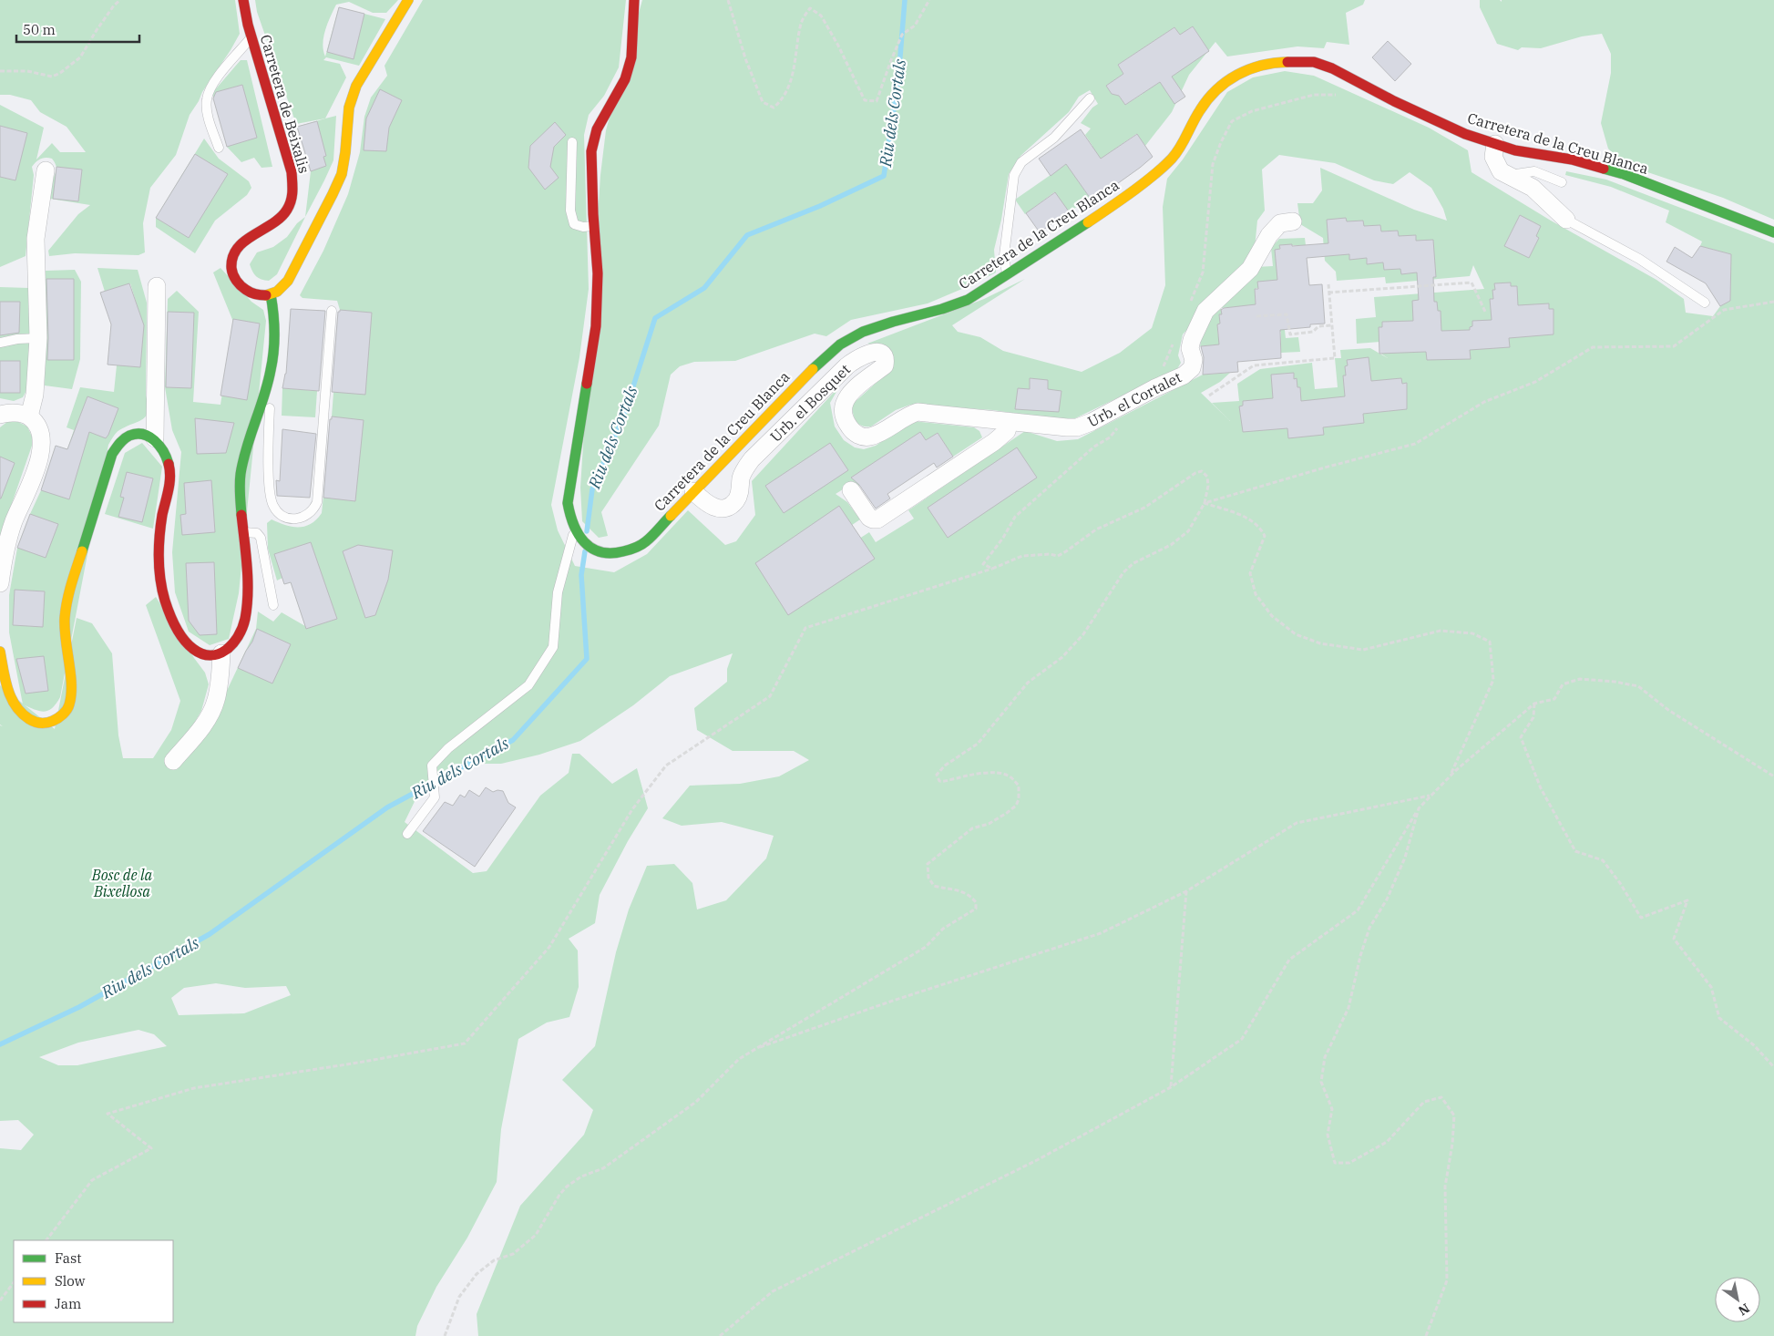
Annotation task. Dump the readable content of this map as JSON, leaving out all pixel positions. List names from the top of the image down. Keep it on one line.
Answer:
{"streets":{"main road":["Carretera de Beixalis","Carretera de la Creu Blanca"],"street":["Urb. el Cortalet","Urb. el Bosquet"]},"crossings":[["Carretera de la Creu Blanca","Urb. el Bosquet"],["Urb. el Cortalet","Urb. el Bosquet"]],"water":["Riu dels Cortals"],"parks":["Bosc de la Bixellosa"],"legend":["Fast","Slow","Jam"],"scale_bar":"50 m","north":"bottom right"}
